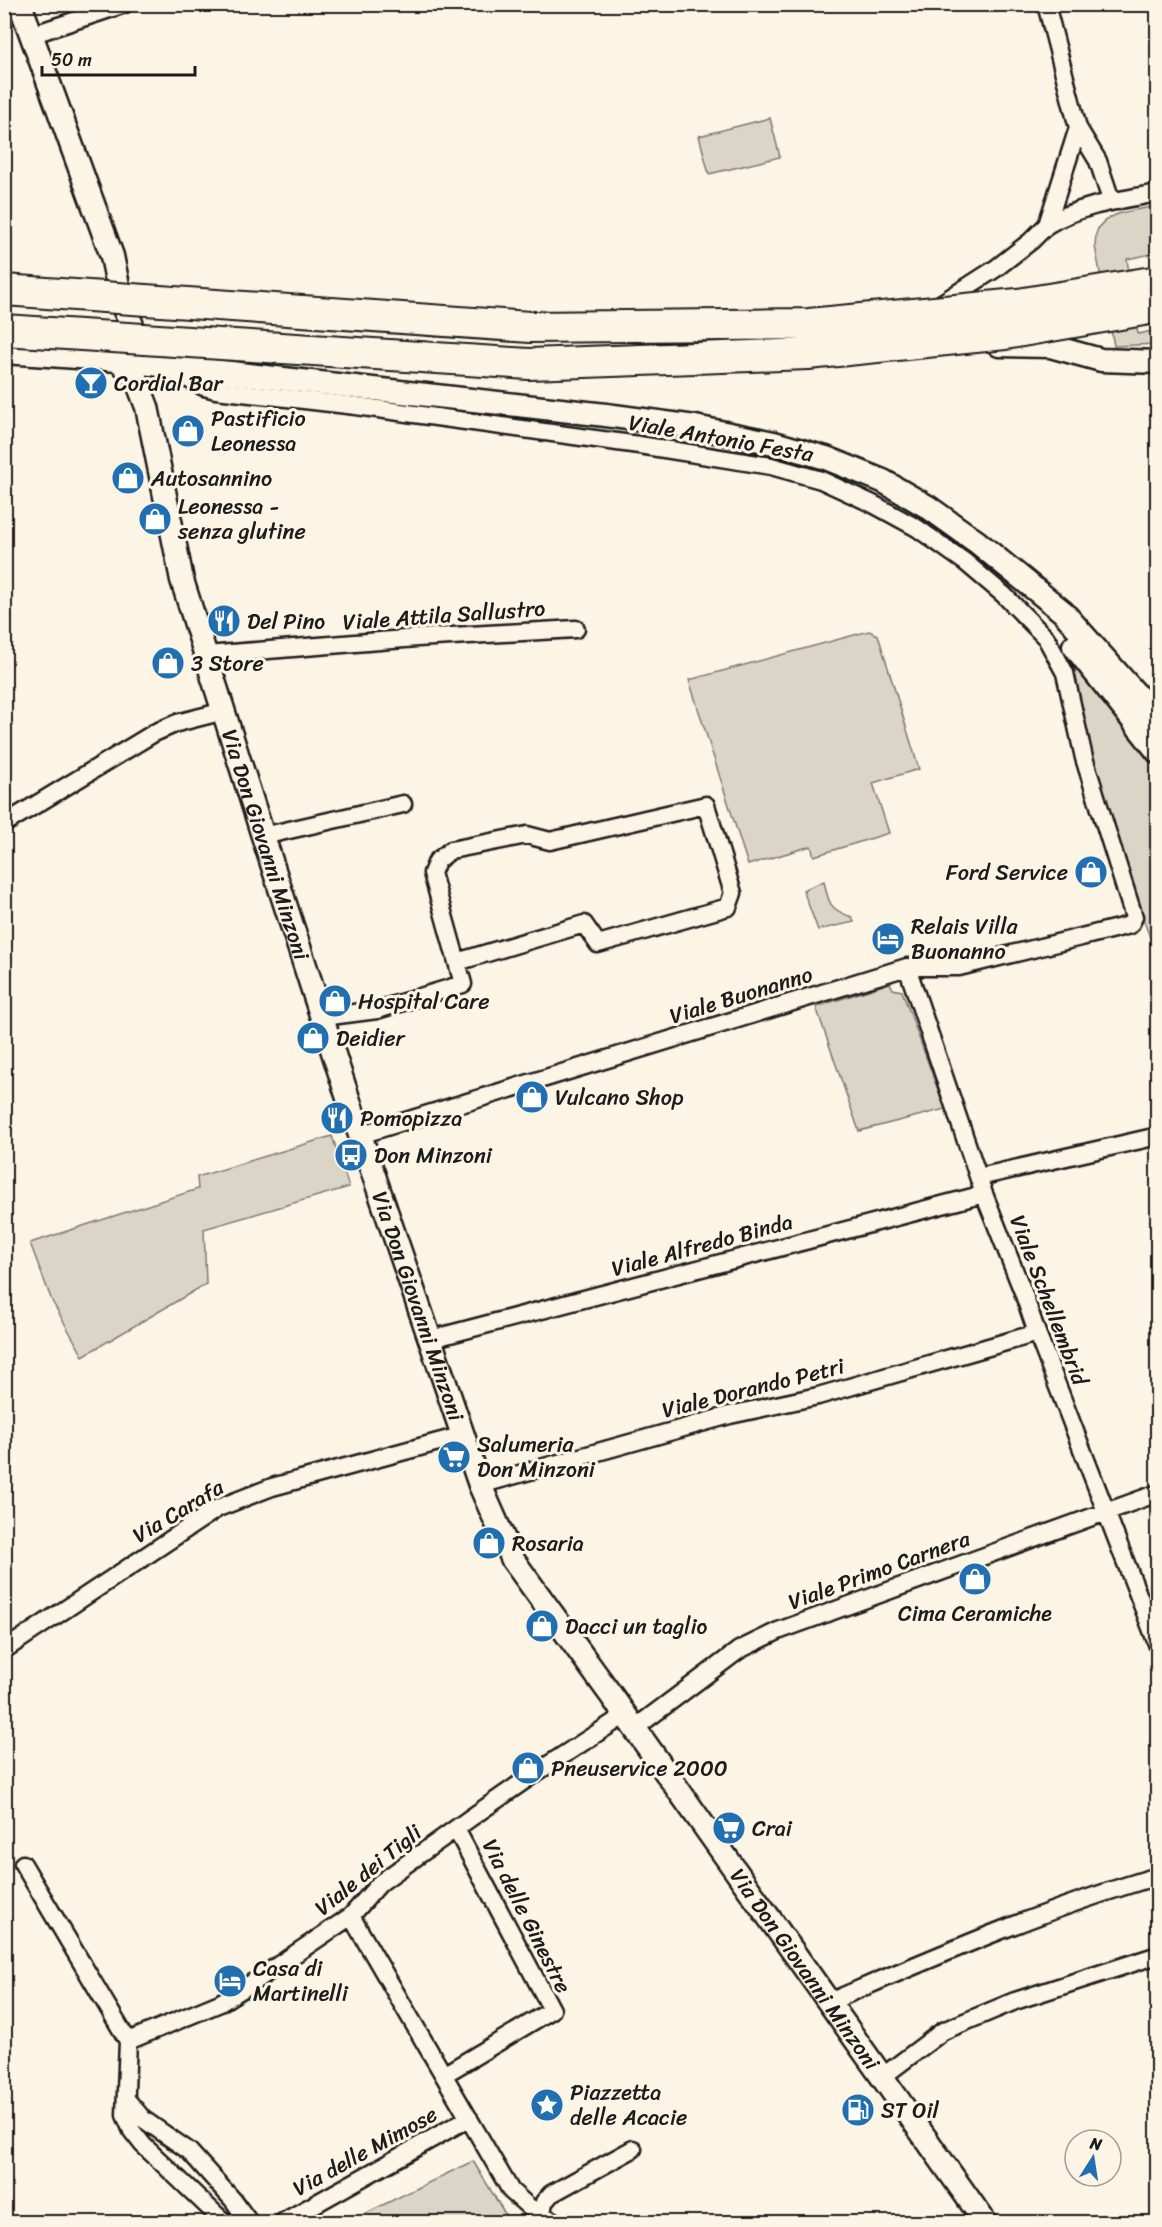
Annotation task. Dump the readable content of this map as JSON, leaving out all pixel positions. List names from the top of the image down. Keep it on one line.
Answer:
{"streets":{"street":["Viale Antonio Festa","Viale Attila Sallustro","Via Don Giovanni Minzoni","Viale Buonanno","Viale Alfredo Binda","Viale Schellembrid","Viale Dorando Petri","Via Carafa","Viale Primo Carnera","Viale dei Tigli","Via delle Ginestre","Via delle Mimose"]},"crossings":[["Viale Antonio Festa","Via Don Giovanni Minzoni"],["Viale Antonio Festa","Viale Buonanno"],["Viale Attila Sallustro","Via Don Giovanni Minzoni"],["Via Don Giovanni Minzoni","Viale Buonanno"],["Via Don Giovanni Minzoni","Viale Alfredo Binda"],["Via Don Giovanni Minzoni","Viale Dorando Petri"],["Via Don Giovanni Minzoni","Via Carafa"],["Via Don Giovanni Minzoni","Viale Primo Carnera"],["Via Don Giovanni Minzoni","Viale dei Tigli"],["Viale Buonanno","Viale Schellembrid"],["Viale Alfredo Binda","Viale Schellembrid"],["Viale Schellembrid","Viale Dorando Petri"],["Viale Schellembrid","Viale Primo Carnera"],["Viale Primo Carnera","Viale dei Tigli"],["Viale dei Tigli","Via delle Ginestre"]],"places":{"bar":["Cordial Bar"],"shop":["Pastificio Leonessa","Autosannino","Leonessa - senza glutine","3 Store","Ford Service","Hospital Care","Deidier","Vulcano Shop","Rosaria","Cima Ceramiche","Dacci un taglio","Pneuservice 2000"],"restaurant":["Del Pino","Pomopizza"],"hotel":["Relais Villa Buonanno","Casa di Martinelli"],"bus stop":["Don Minzoni"],"supermarket":["Salumeria Don Minzoni","Crai"],"place":["Piazzetta delle Acacie"],"fuel station":["ST Oil"]},"scale_bar":"50 m","north":"top"}
